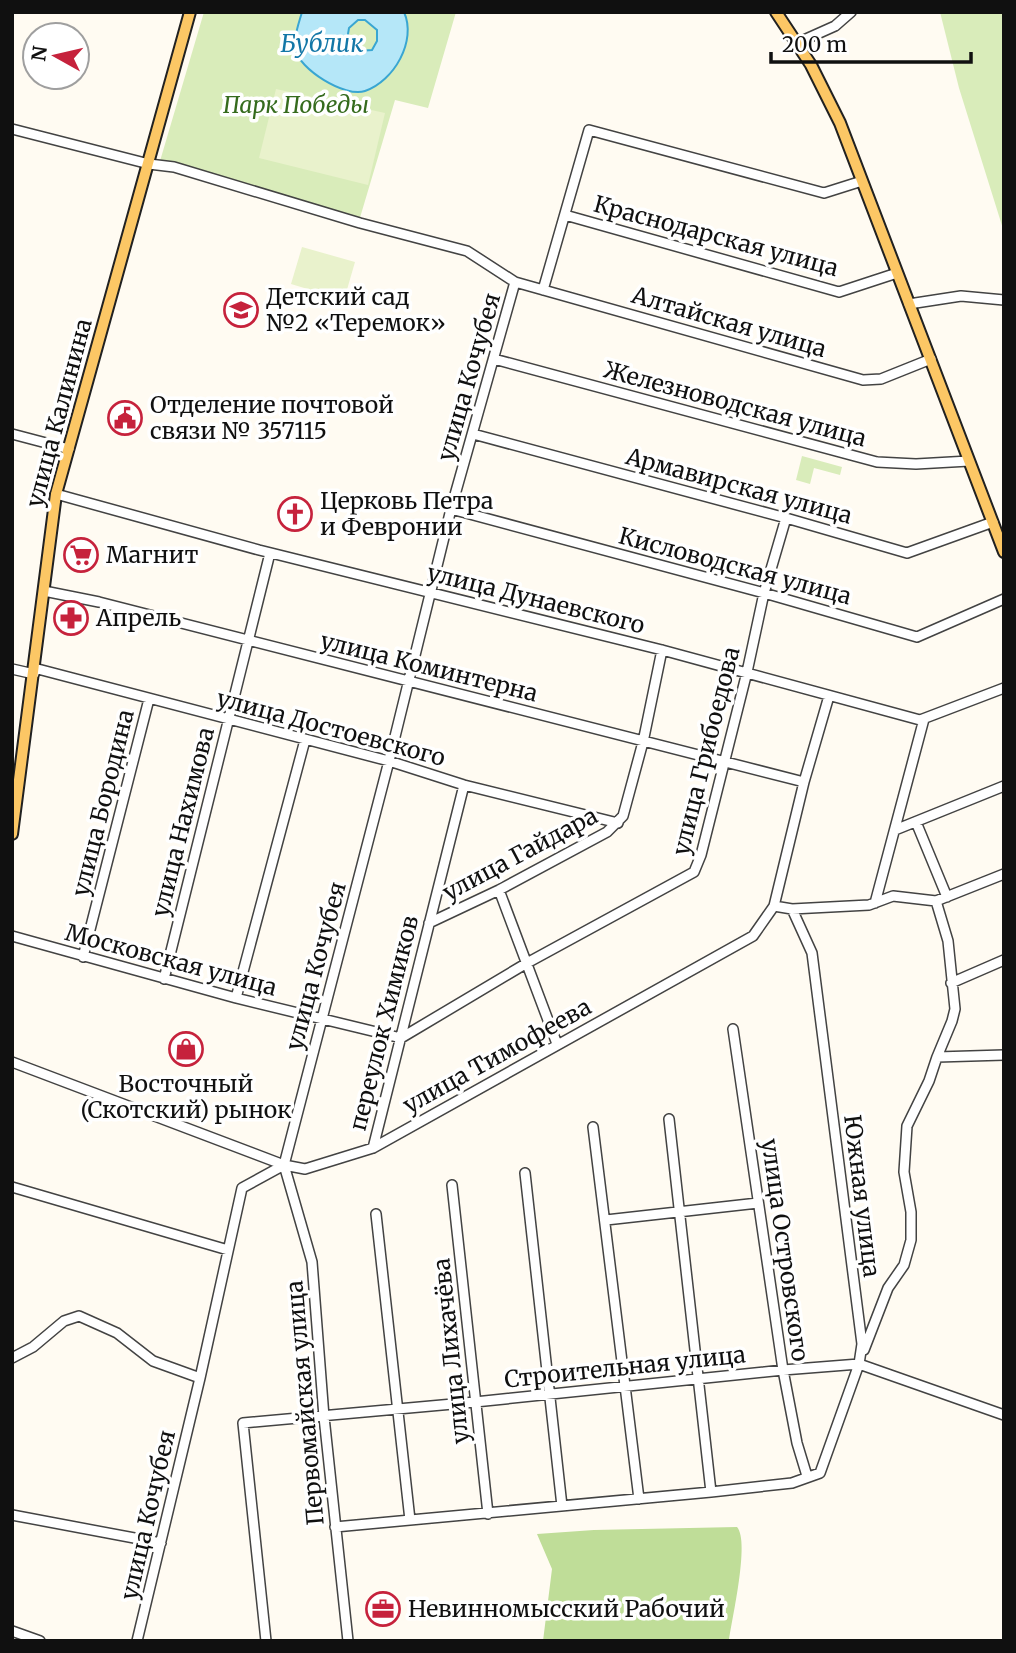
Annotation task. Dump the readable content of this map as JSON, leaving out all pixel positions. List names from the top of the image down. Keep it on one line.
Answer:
{"streets":{"main road":["улица Калинина"],"street":["Краснодарская улица","Алтайская улица","улица Кочубея","Железноводская улица","Армавирская улица","Кисловодская улица","улица Дунаевского","улица Коминтерна","улица Достоевского","улица Грибоедова","улица Бородина","улица Нахимова","улица Гайдара","Московская улица","переулок Химиков","улица Тимофеева","Южная улица","улица Островского","улица Лихачёва","Строительная улица","Первомайская улица"]},"crossings":[["Алтайская улица","улица Кочубея"],["Алтайская улица","улица Калинина"],["улица Кочубея","Железноводская улица"],["улица Кочубея","Армавирская улица"],["улица Кочубея","Кисловодская улица"],["улица Кочубея","улица Дунаевского"],["улица Кочубея","улица Коминтерна"],["улица Кочубея","улица Достоевского"],["улица Кочубея","Московская улица"],["улица Кочубея","улица Тимофеева"],["улица Кочубея","Первомайская улица"],["улица Калинина","улица Дунаевского"],["улица Калинина","улица Коминтерна"],["улица Калинина","улица Достоевского"],["Армавирская улица","улица Грибоедова"],["Кисловодская улица","улица Грибоедова"],["улица Дунаевского","улица Грибоедова"],["улица Дунаевского","улица Нахимова"],["улица Дунаевского","улица Гайдара"],["улица Дунаевского","улица Тимофеева"],["улица Коминтерна","улица Грибоедова"],["улица Коминтерна","улица Нахимова"],["улица Коминтерна","улица Гайдара"],["улица Коминтерна","улица Тимофеева"],["улица Достоевского","улица Бородина"],["улица Достоевского","улица Нахимова"],["улица Достоевского","улица Гайдара"],["улица Достоевского","переулок Химиков"],["улица Грибоедова","Московская улица"],["улица Грибоедова","переулок Химиков"],["улица Бородина","Московская улица"],["улица Нахимова","Московская улица"],["улица Гайдара","переулок Химиков"],["Московская улица","переулок Химиков"],["переулок Химиков","улица Тимофеева"],["улица Тимофеева","Первомайская улица"],["Южная улица","улица Островского"],["Южная улица","Строительная улица"],["улица Островского","Строительная улица"],["улица Лихачёва","Строительная улица"],["Строительная улица","Первомайская улица"]],"water":["Бублик"],"parks":["Парк Победы"],"places":{"school or university":["Детский сад №2 «Теремок»"],"public building":["Отделение почтовой связи № 357115"],"church":["Церковь Петра и Февронии"],"supermarket":["Магнит"],"pharmacy":["Апрель"],"shop":["Восточный (Скотский) рынок"],"office":["Невинномысский Рабочий"]},"scale_bar":"200 m","north":"left"}
